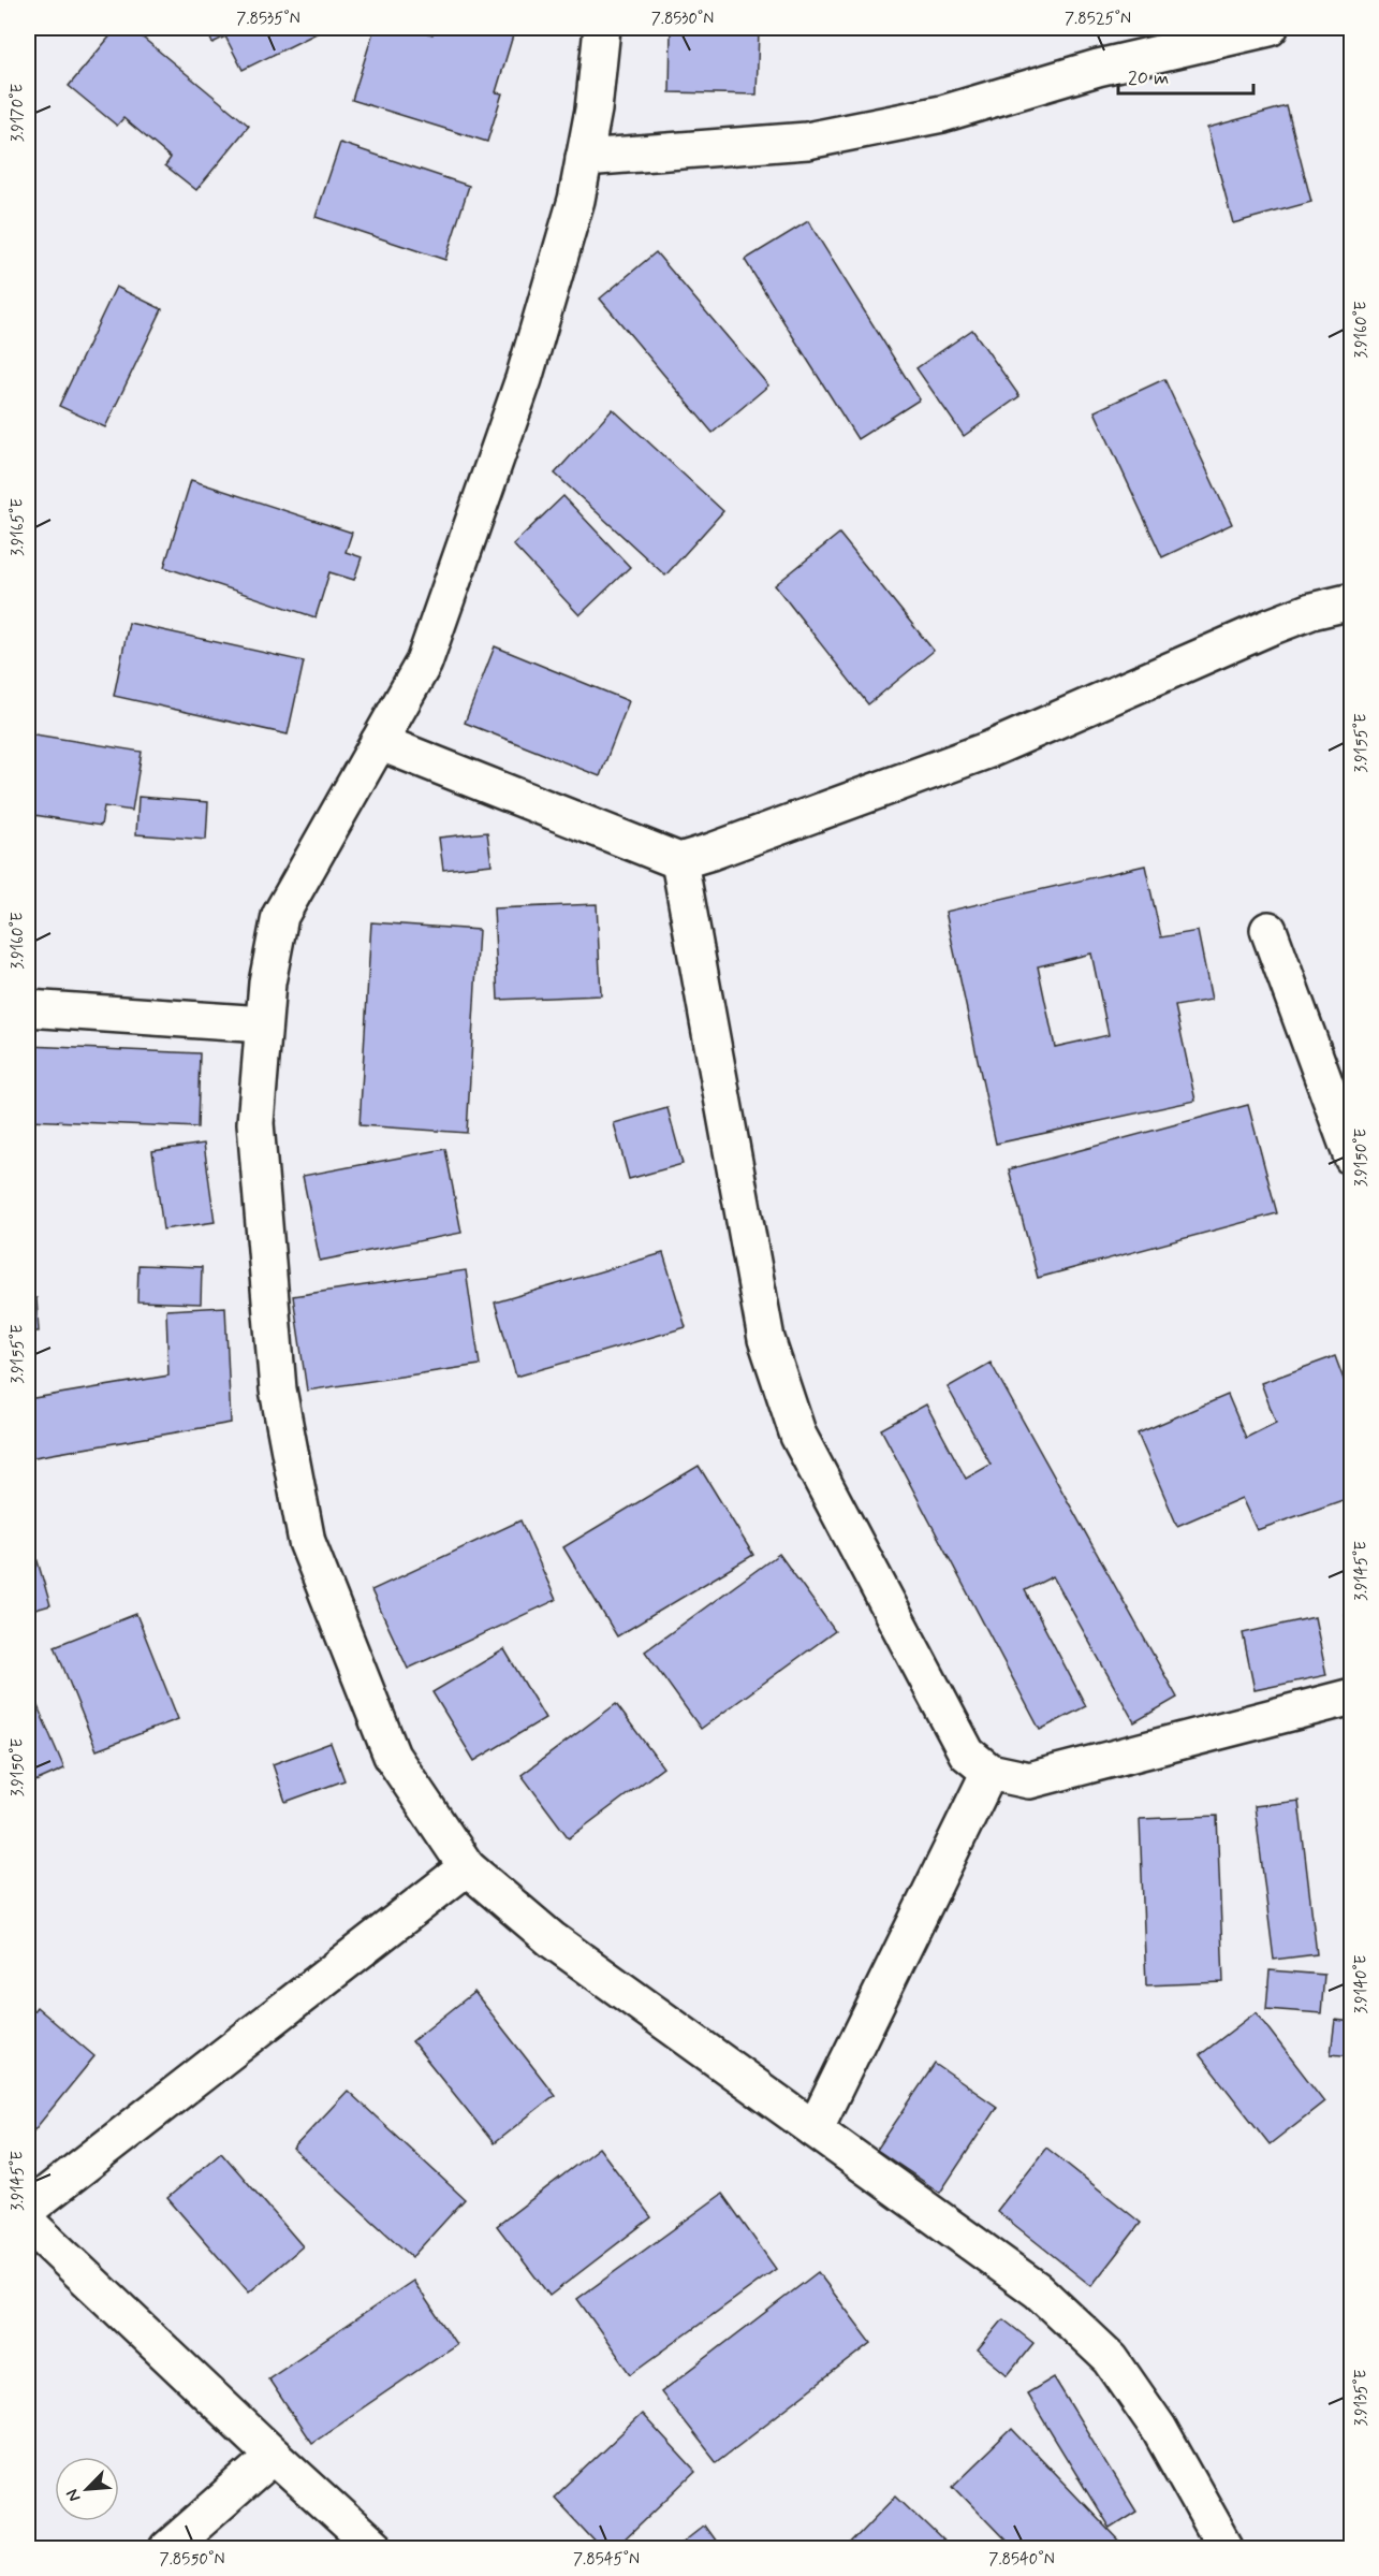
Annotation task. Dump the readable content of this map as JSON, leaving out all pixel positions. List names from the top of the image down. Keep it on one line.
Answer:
{"scale_bar":"20 m","north":"bottom left","coordinates":["7.8535°N","7.8530°N","7.8525°N","3.9170°E","3.9160°E","3.9165°E","3.9155°E","3.9150°E","3.9145°E","3.9140°E","3.9135°E","7.8550°N","7.8545°N","7.8540°N"]}
